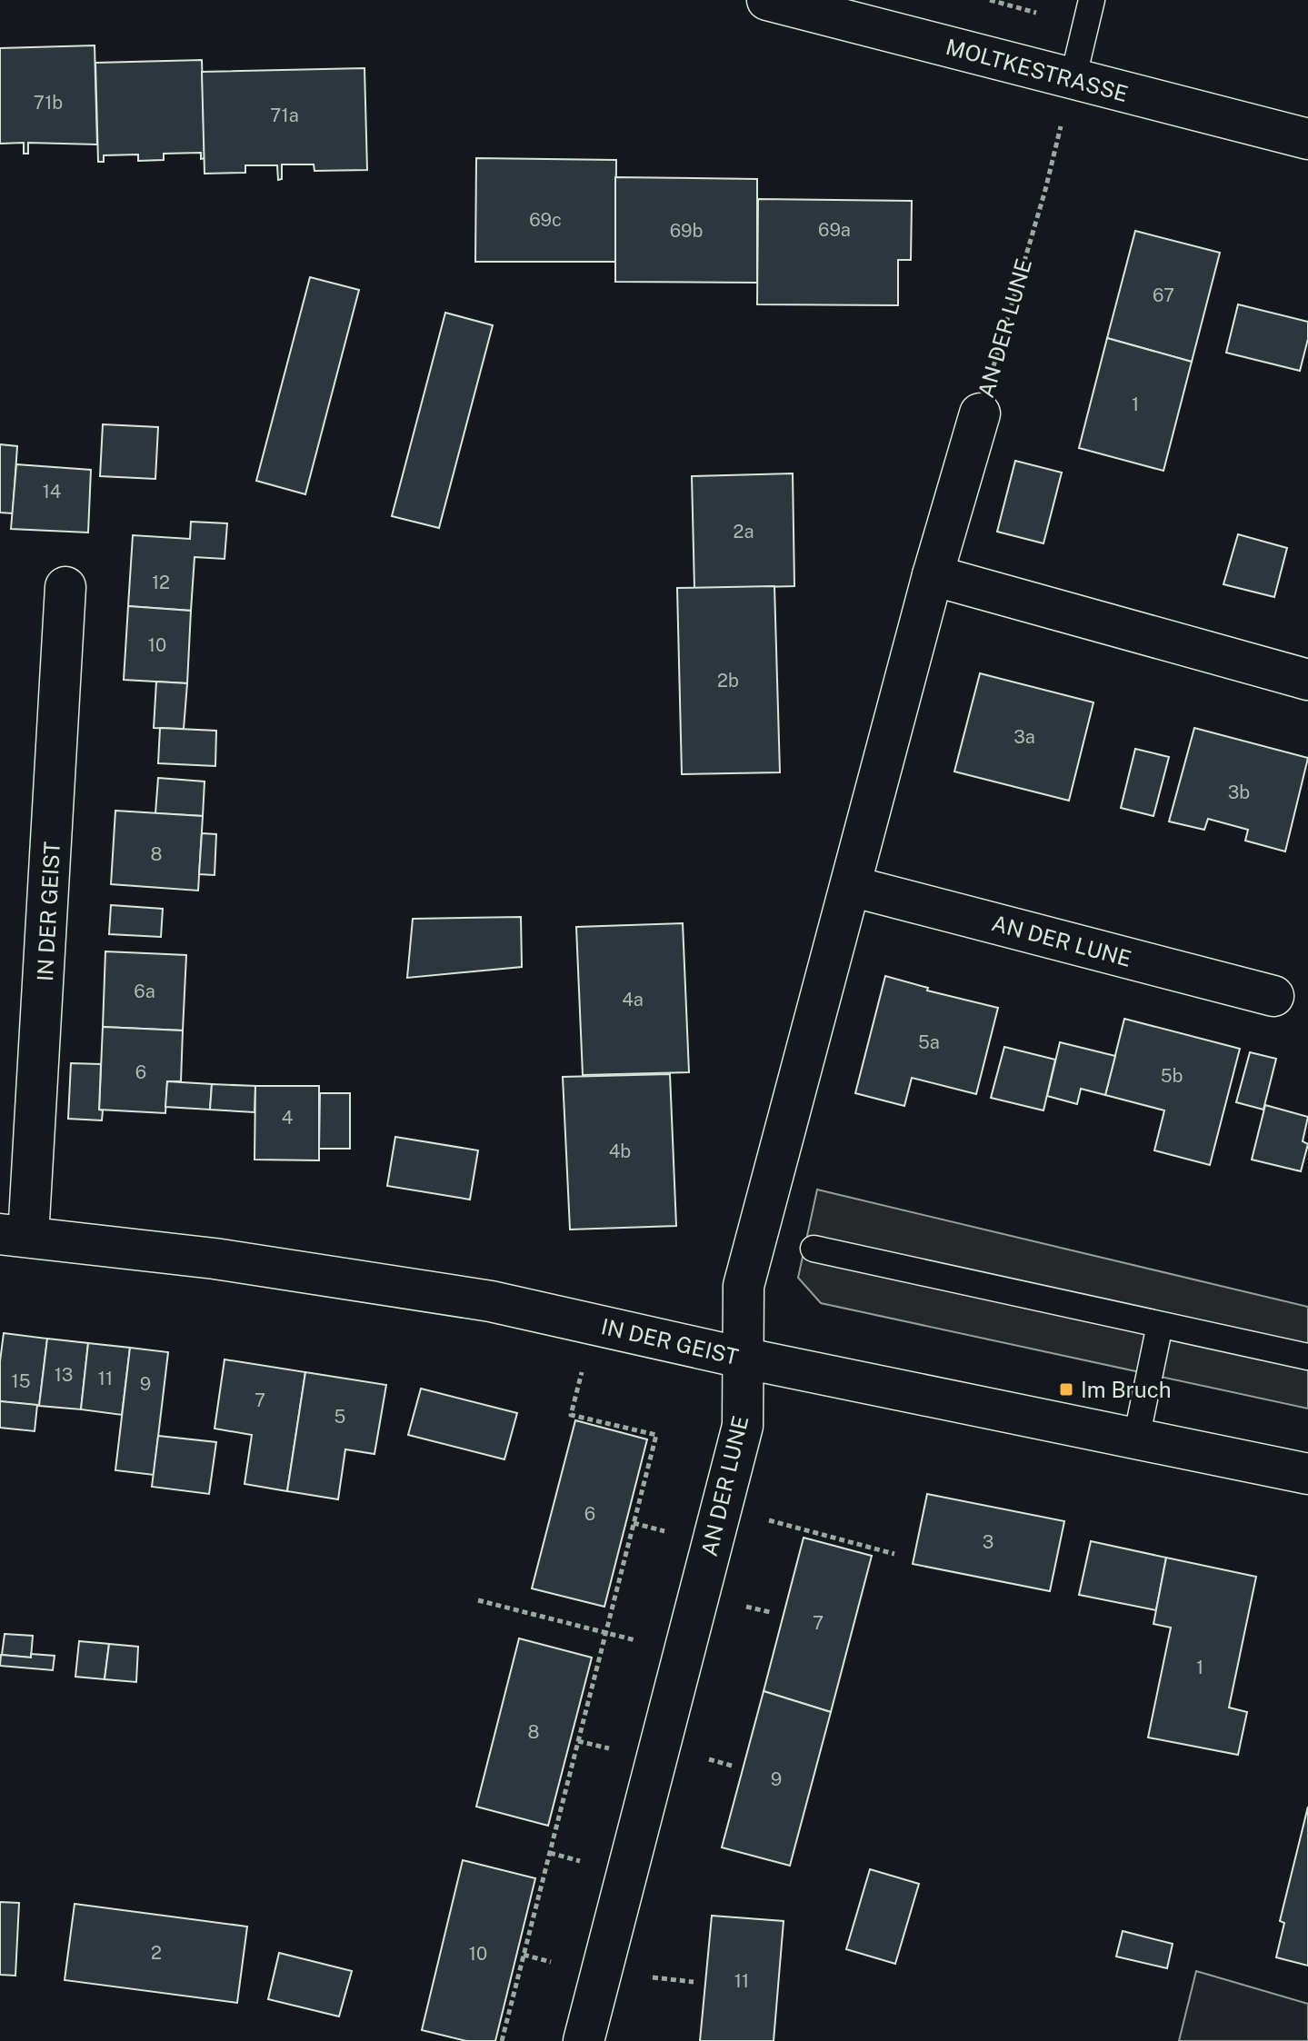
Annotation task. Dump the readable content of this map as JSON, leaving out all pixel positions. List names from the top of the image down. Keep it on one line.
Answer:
{"streets":{"street":["MOLTKESTRASSE","AN DER LUNE","IN DER GEIST"]},"crossings":[["MOLTKESTRASSE","AN DER LUNE"],["AN DER LUNE","IN DER GEIST"]],"places":{"transit":["Im Bruch"]},"house_numbers":["71b","71a","69c","69a","69b","67","1","14","2a","12","10","2b","3a","3b","8","6a","4a","5a","6","5b","4","4b","13","11","15","9","7","5","6","3","7","1","8","9","2","10","11"]}
